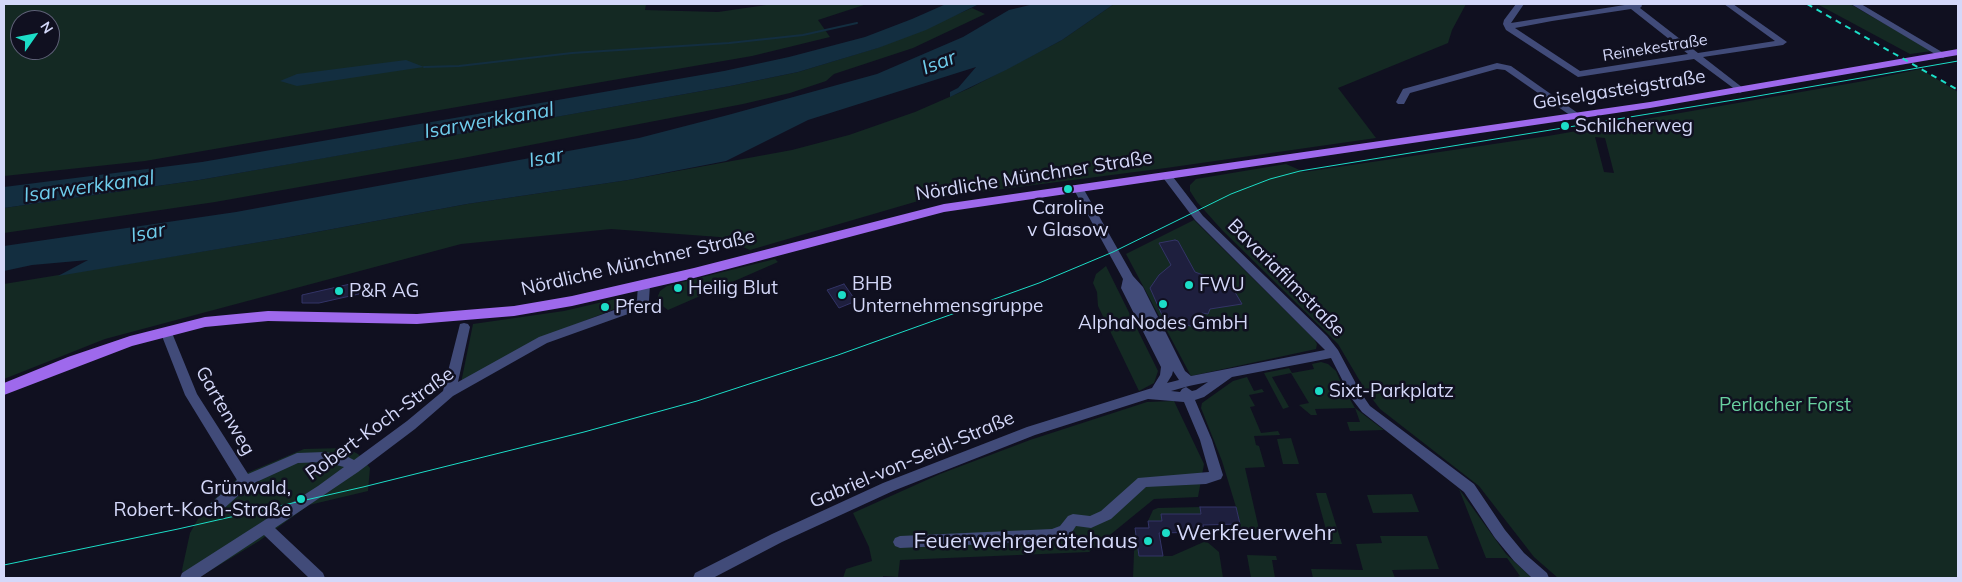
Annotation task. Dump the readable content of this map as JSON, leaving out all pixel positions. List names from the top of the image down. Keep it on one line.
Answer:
{"streets":{"main road":["Geiselgasteigstraße","Nördliche Münchner Straße"],"street":["Reinekestraße","Bavariafilmstraße","Gartenweg","Robert-Koch-Straße","Gabriel-von-Seidl-Straße"]},"crossings":[["Geiselgasteigstraße","Nördliche Münchner Straße"],["Nördliche Münchner Straße","Bavariafilmstraße"],["Nördliche Münchner Straße","Gartenweg"],["Nördliche Münchner Straße","Robert-Koch-Straße"],["Bavariafilmstraße","Gabriel-von-Seidl-Straße"],["Gartenweg","Robert-Koch-Straße"]],"water":["Isar","Isarwerkkanal"],"parks":["Perlacher Forst"],"places":["Schilcherweg","Caroline v Glasow","FWU","Heilig Blut","P&R AG","BHB Unternehmensgruppe","AlphaNodes GmbH","Pferd","Sixt-Parkplatz","Grünwald, Robert-Koch-Straße","Werkfeuerwehr","Feuerwehrgerätehaus"],"north":"top right"}
